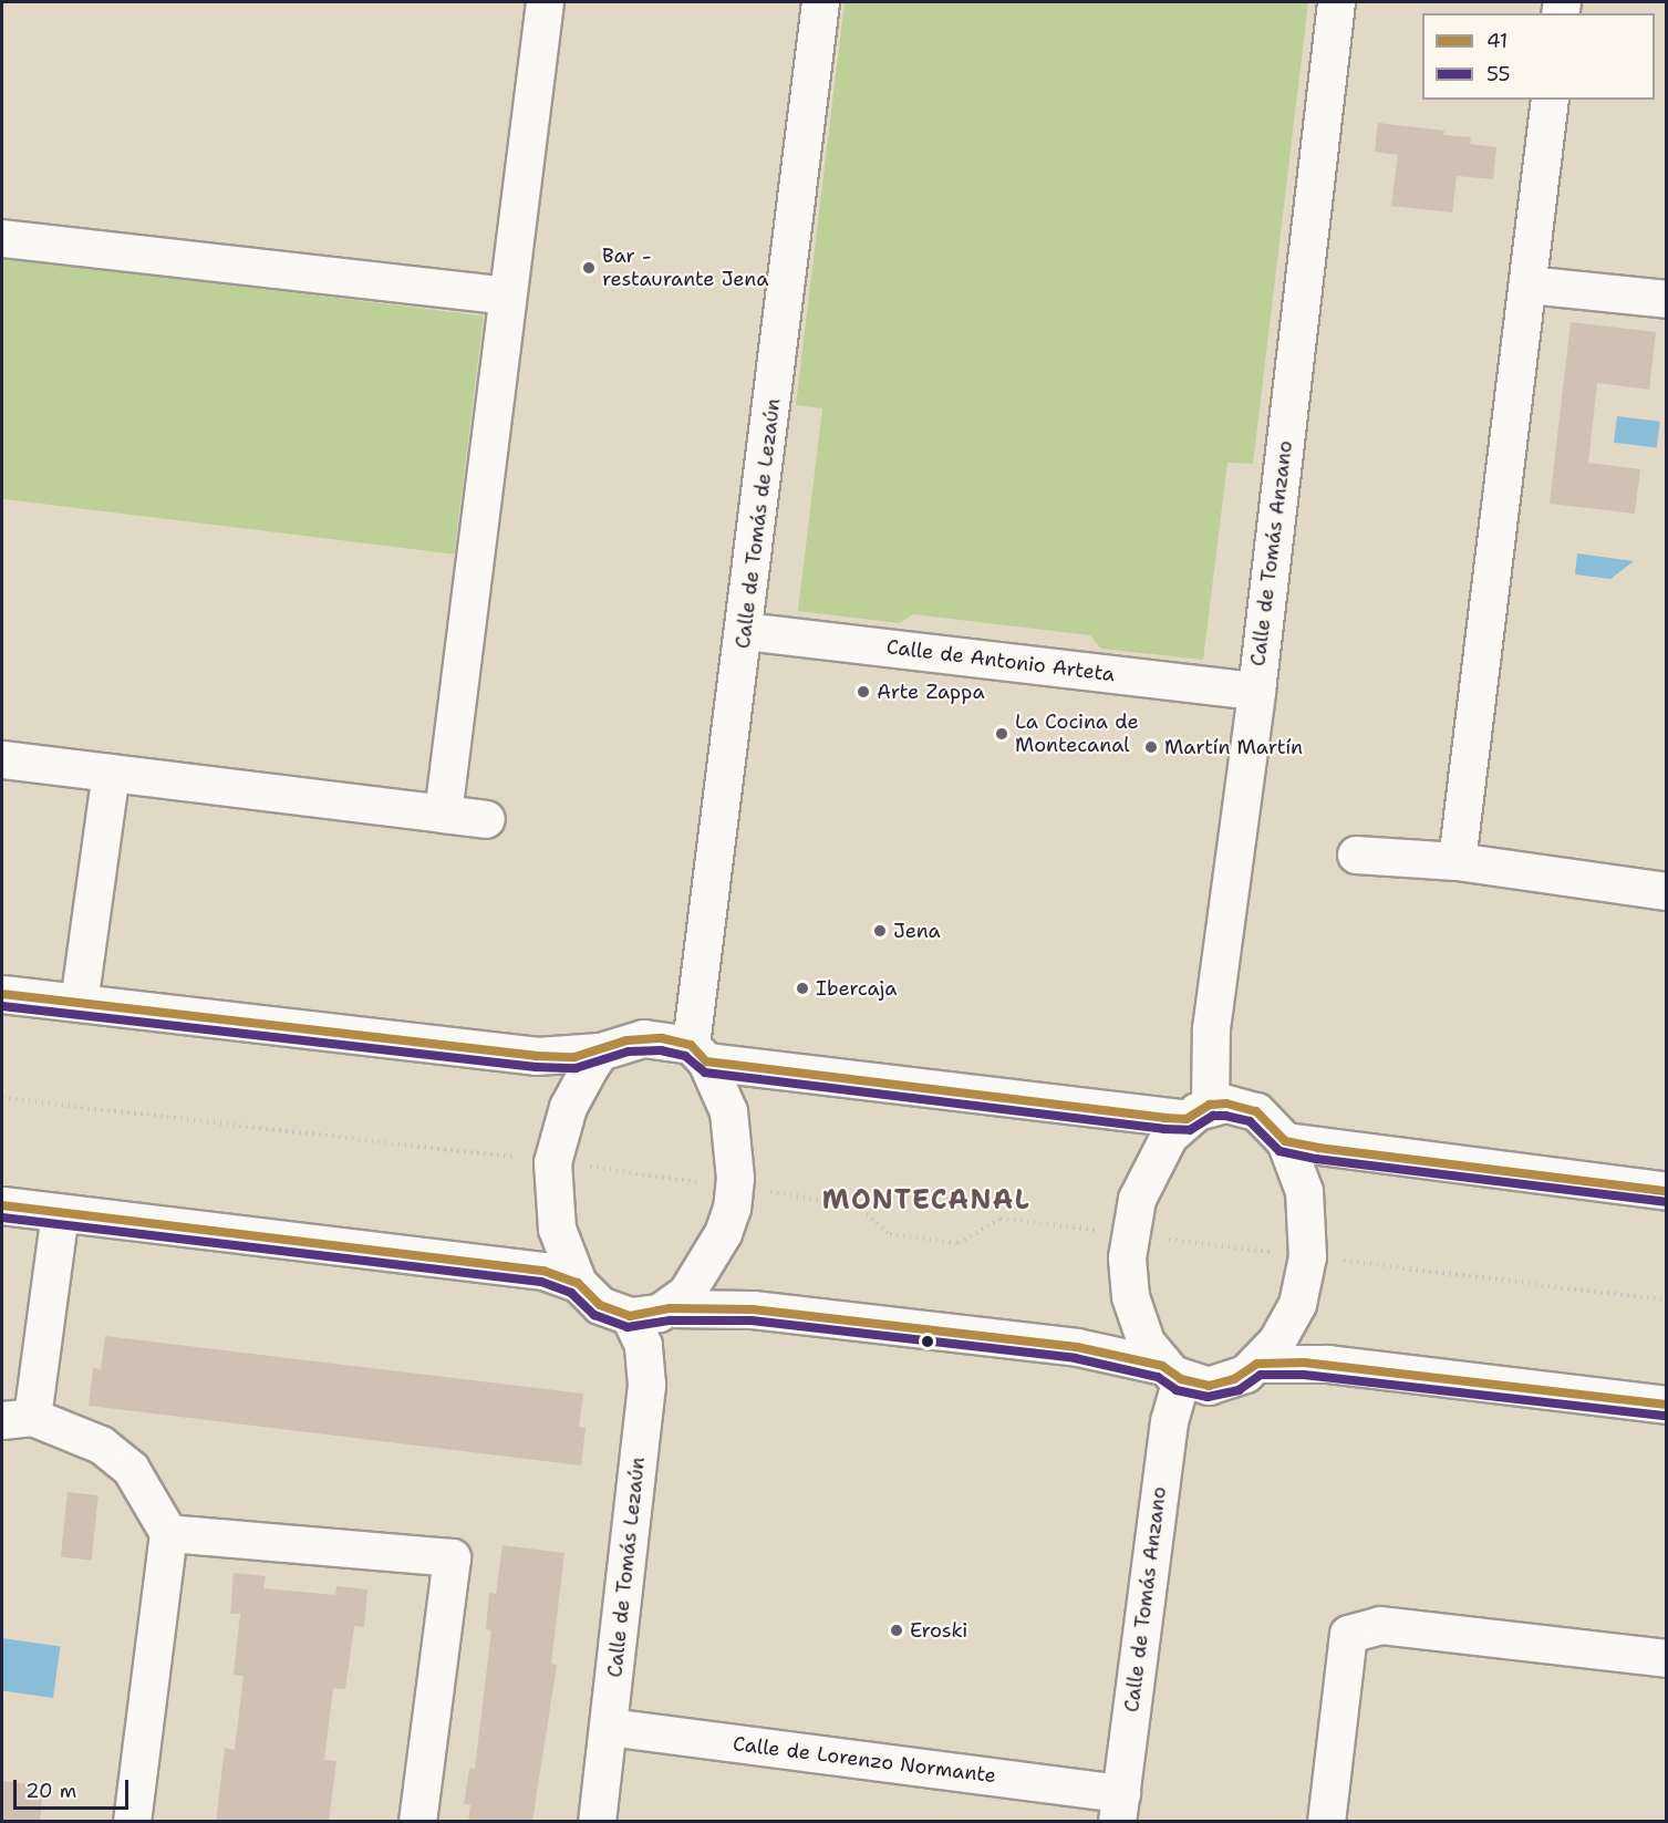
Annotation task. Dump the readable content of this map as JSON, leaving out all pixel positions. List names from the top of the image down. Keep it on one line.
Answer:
{"streets":{"street":["Calle de Tomás de Lezaún","Calle de Tomás Anzano","Calle de Antonio Arteta","Calle de Tomás Lezaún","Calle de Lorenzo Normante"]},"crossings":[["Calle de Tomás de Lezaún","Calle de Antonio Arteta"],["Calle de Tomás Anzano","Calle de Antonio Arteta"],["Calle de Tomás Anzano","Calle de Lorenzo Normante"],["Calle de Tomás Lezaún","Calle de Lorenzo Normante"]],"districts":["MONTECANAL"],"places":["Bar - restaurante Jena","Arte Zappa","La Cocina de Montecanal","Martín Martín","Jena","Ibercaja","Eroski"],"lines":["transit line 41","transit line 55"],"legend":["41","55"],"scale_bar":"20 m"}
